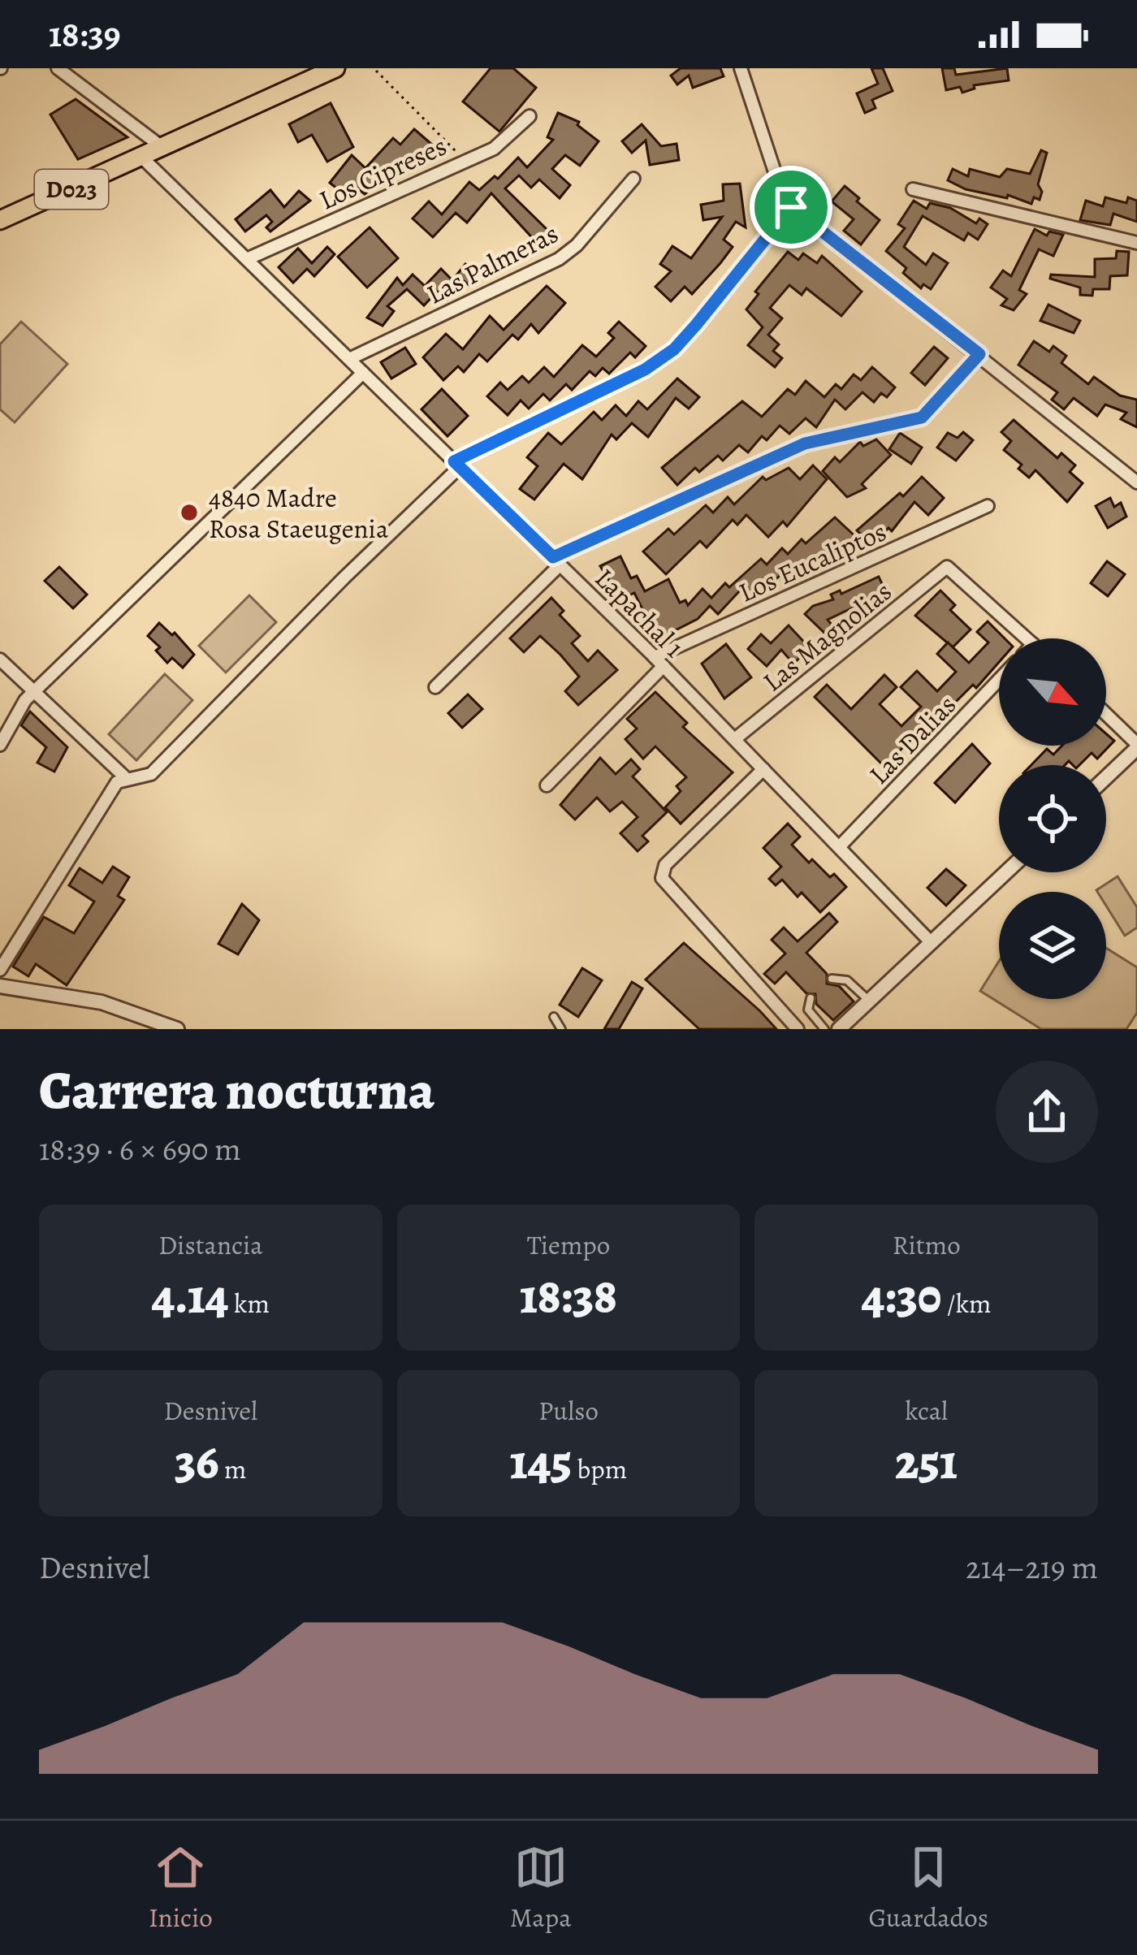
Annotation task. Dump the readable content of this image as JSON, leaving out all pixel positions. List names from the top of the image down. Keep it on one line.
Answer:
{"streets":{"main road":["D023"],"street":["Los Cipreses","Las Palmeras","Los Eucaliptos","Lapachal 1","Las Magnolias","Las Dalias"]},"crossings":[["Los Cipreses","Lapachal 1"],["D023","Lapachal 1"],["Las Palmeras","Lapachal 1"],["Los Eucaliptos","Lapachal 1"],["Lapachal 1","Las Magnolias"],["Lapachal 1","Las Dalias"]],"places":["4840 Madre Rosa Staeugenia"],"north":"bottom right","page":{"status":"18:39","heading":["Carrera nocturna","18:39 · 6 × 690 m"],"stats":[["Distancia","4.14 km"],["Tiempo","18:38"],["Ritmo","4:30 /km"],["Desnivel","36 m"],["Pulso","145 bpm"],["kcal","251"]],"chart":["Desnivel","214–219 m"],"tabs":["Inicio","Mapa","Guardados"]}}
